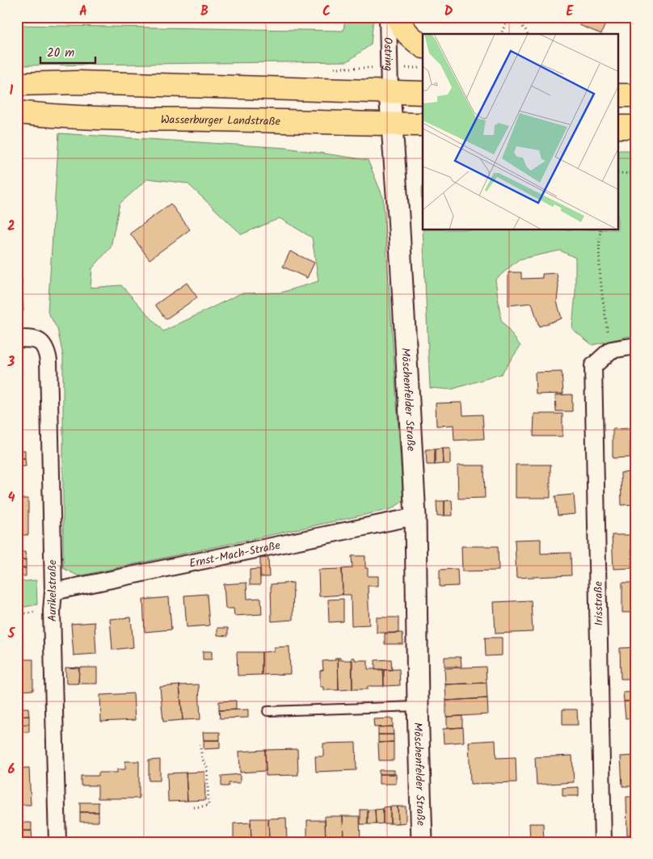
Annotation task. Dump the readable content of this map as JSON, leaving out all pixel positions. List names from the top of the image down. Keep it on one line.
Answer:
{"streets":{"main road":["Wasserburger Landstraße"],"street":["Ostring","Möschenfelder Straße","Ernst-Mach-Straße","Aurikelstraße","Irisstraße"]},"crossings":[["Ostring","Möschenfelder Straße"],["Wasserburger Landstraße","Möschenfelder Straße"],["Möschenfelder Straße","Ernst-Mach-Straße"],["Ernst-Mach-Straße","Aurikelstraße"]],"scale_bar":"20 m","grid":{"columns":["A","B","C","D","E"],"rows":["1","2","3","4","5","6"]}}
